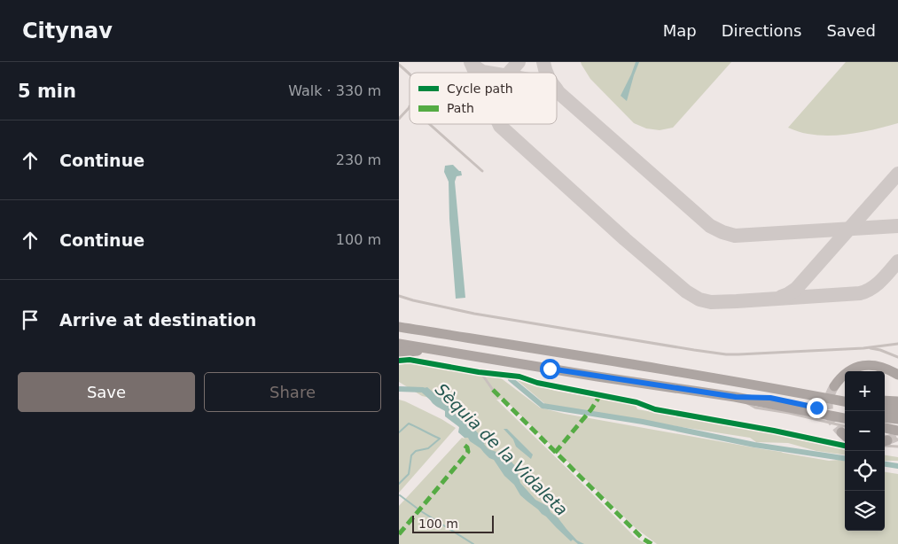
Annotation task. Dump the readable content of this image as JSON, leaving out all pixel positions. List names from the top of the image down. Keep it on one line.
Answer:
{"water":["Sèquia de la Vidaleta"],"legend":["Cycle path","Path"],"scale_bar":"100 m","page":{"header":"Citynav","nav":["Map","Directions","Saved"],"heading":["5 min","Walk · 330 m"],"list":[["Continue","230 m"],["Continue","100 m"],"Arrive at destination"],"buttons":["Save","Share"],"map_buttons":["+","−"],"scale":"100 m"}}
